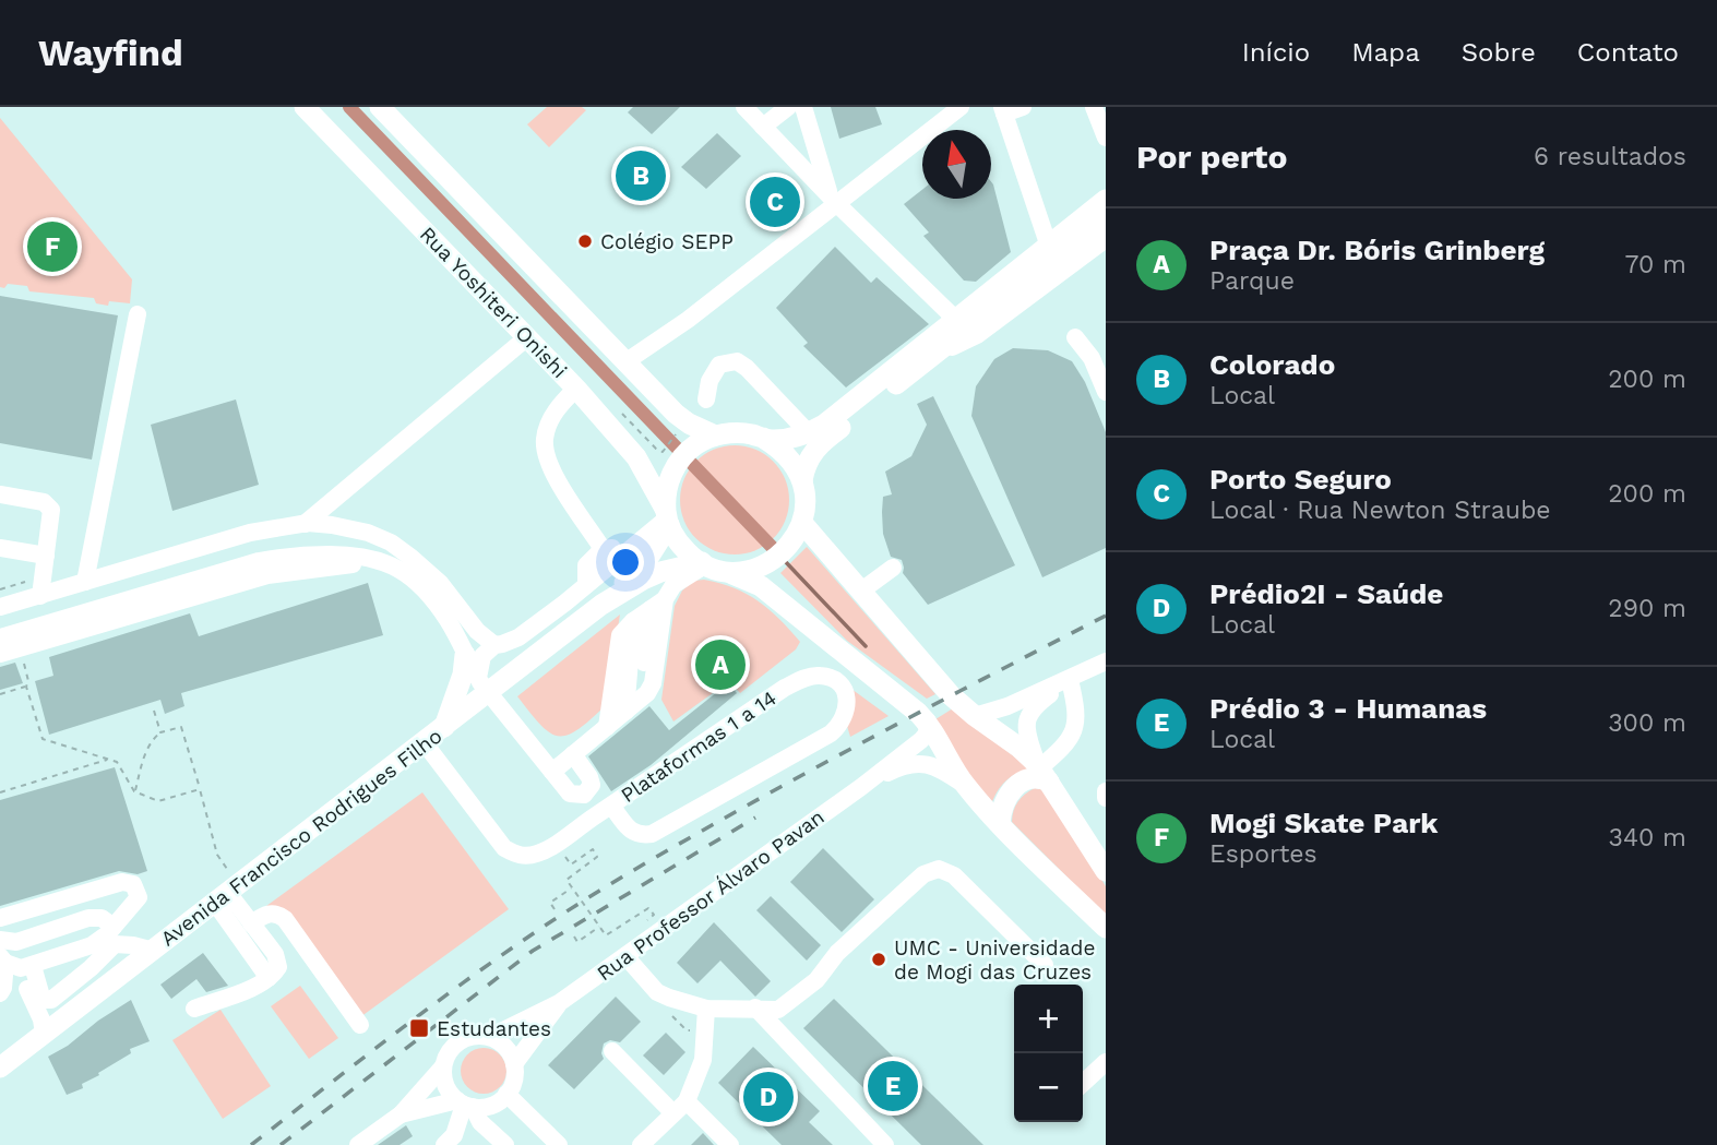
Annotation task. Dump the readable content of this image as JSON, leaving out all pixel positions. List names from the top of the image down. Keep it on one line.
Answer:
{"streets":{"main road":["Rua Yoshiteri Onishi","Avenida Francisco Rodrigues Filho"],"street":["Plataformas 1 a 14","Rua Professor Álvaro Pavan"]},"crossings":[["Rua Yoshiteri Onishi","Avenida Francisco Rodrigues Filho"],["Plataformas 1 a 14","Avenida Francisco Rodrigues Filho"]],"places":{"other":["Colégio SEPP","UMC - Universidade de Mogi das Cruzes"],"transit":["Estudantes"]},"north":"top","page":{"header":"Wayfind","nav":["Início","Mapa","Sobre","Contato"],"heading":["Por perto","6 resultados"],"pins":["B","C","F","A","E","D"],"list":[{"mark":"A","name":"Praça Dr. Bóris Grinberg","note":"Parque","value":"70 m"},{"mark":"B","name":"Colorado","note":"Local","value":"200 m"},{"mark":"C","name":"Porto Seguro","note":"Local · Rua Newton Straube","value":"200 m"},{"mark":"D","name":"Prédio2I - Saúde","note":"Local","value":"290 m"},{"mark":"E","name":"Prédio 3 - Humanas","note":"Local","value":"300 m"},{"mark":"F","name":"Mogi Skate Park","note":"Esportes","value":"340 m"}],"map_buttons":["+","−"]}}
